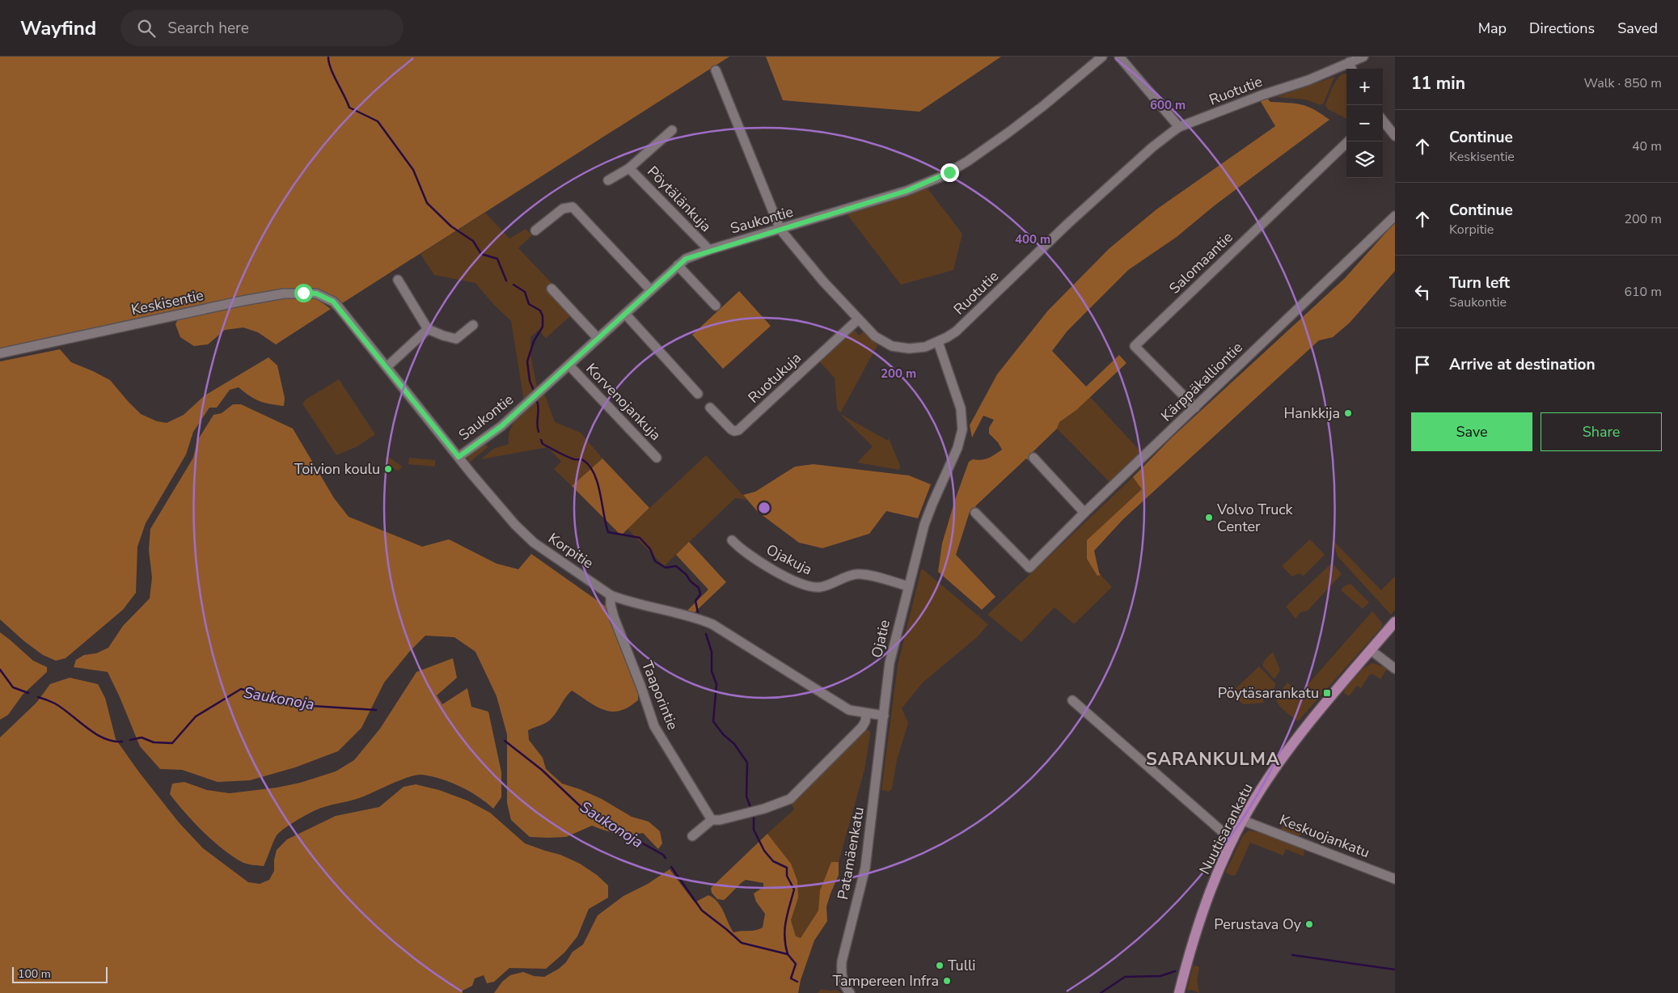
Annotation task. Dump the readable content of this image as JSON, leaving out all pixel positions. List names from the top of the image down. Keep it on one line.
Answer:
{"streets":{"main road":["Nuutisarankatu"],"street":["Ruotutie","Pöytälänkuja","Saukontie","Salomaantie","Keskisentie","Ruotukuja","Kärppäkalliontie","Korvenojankuja","Korpitie","Ojakuja","Ojatie","Taaporintie","Keskuojankatu","Patamäenkatu"]},"crossings":[["Ruotutie","Saukontie"],["Ruotutie","Ruotukuja"],["Ruotutie","Ojatie"],["Pöytälänkuja","Saukontie"],["Saukontie","Korvenojankuja"],["Saukontie","Korpitie"],["Salomaantie","Kärppäkalliontie"],["Keskisentie","Korpitie"],["Korpitie","Taaporintie"],["Ojakuja","Ojatie"],["Ojatie","Patamäenkatu"],["Nuutisarankatu","Keskuojankatu"]],"districts":["SARANKULMA"],"water":["Saukonoja"],"places":{"other":["Hankkija","Toivion koulu","Volvo Truck Center","Perustava Oy","Tulli","Tampereen Infra"],"transit":["Pöytäsarankatu"]},"scale_bar":"100 m","page":{"header":"Wayfind","search":"Search here","nav":["Map","Directions","Saved"],"heading":["11 min","Walk · 850 m"],"map_buttons":["+","−"],"list":[["Continue","Keskisentie","40 m"],["Continue","Korpitie","200 m"],["Turn left","Saukontie","610 m"],"Arrive at destination"],"buttons":["Save","Share"],"scale":"100 m"},"rings":["600 m","400 m","200 m"]}
